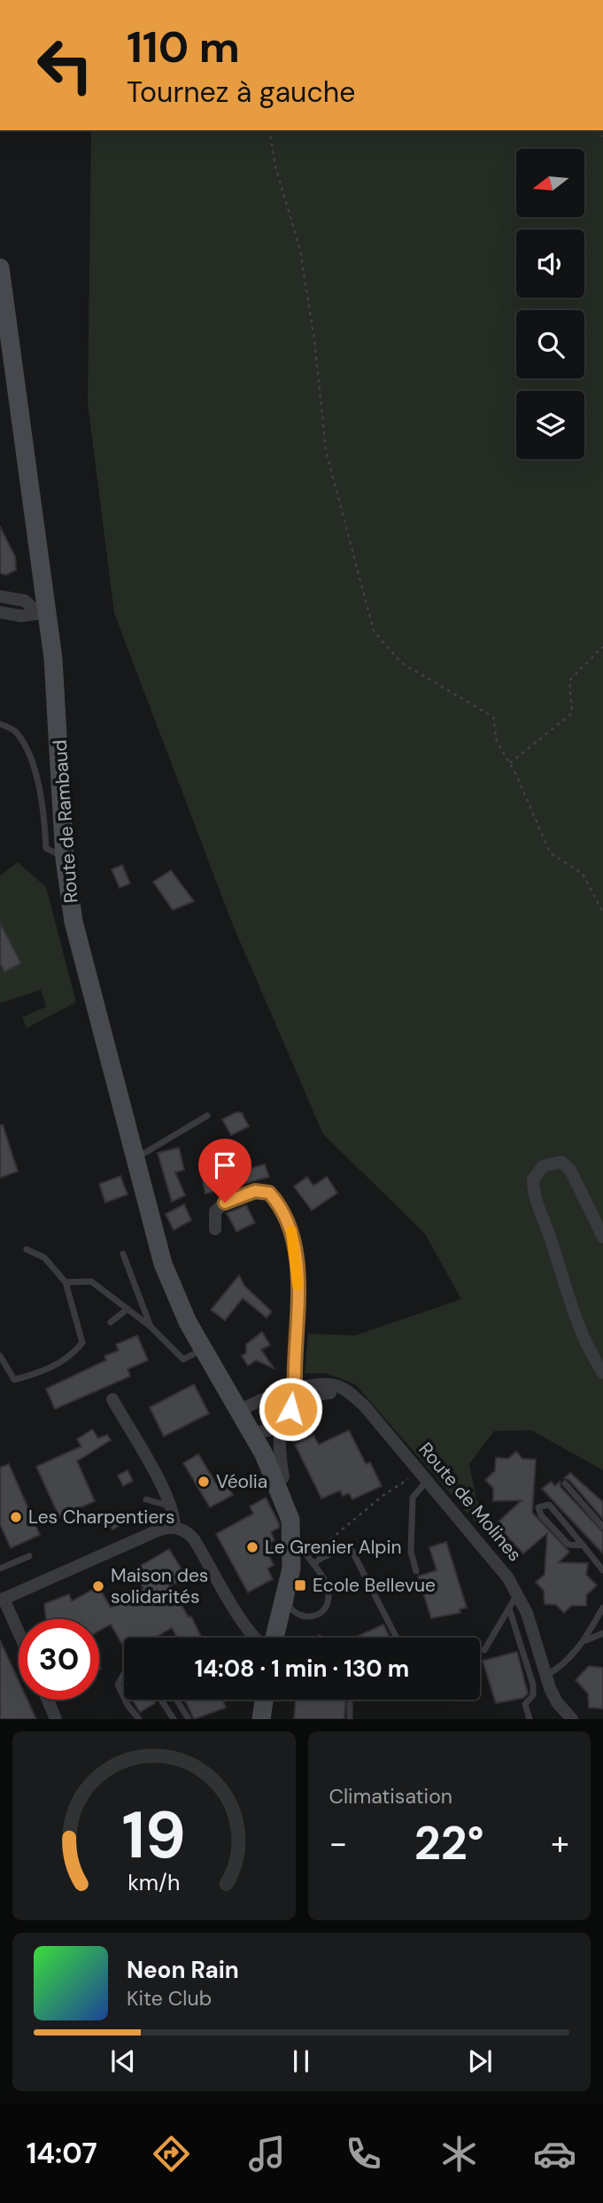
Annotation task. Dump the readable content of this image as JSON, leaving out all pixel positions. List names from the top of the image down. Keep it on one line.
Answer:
{"streets":{"street":["Route de Rambaud","Route de Molines"]},"places":{"other":["Véolia","Les Charpentiers","Le Grenier Alpin","Maison des solidarités"],"transit":["Ecole Bellevue"]},"north":"left","page":{"turn":["110 m","Tournez à gauche"],"limit":"30","trip":"14:08 · 1 min · 130 m","tile":"Climatisation","heat":["−","22°","+"],"song":["Neon Rain","Kite Club"],"tabs":"14:07","gauge":["19","km/h"]}}
